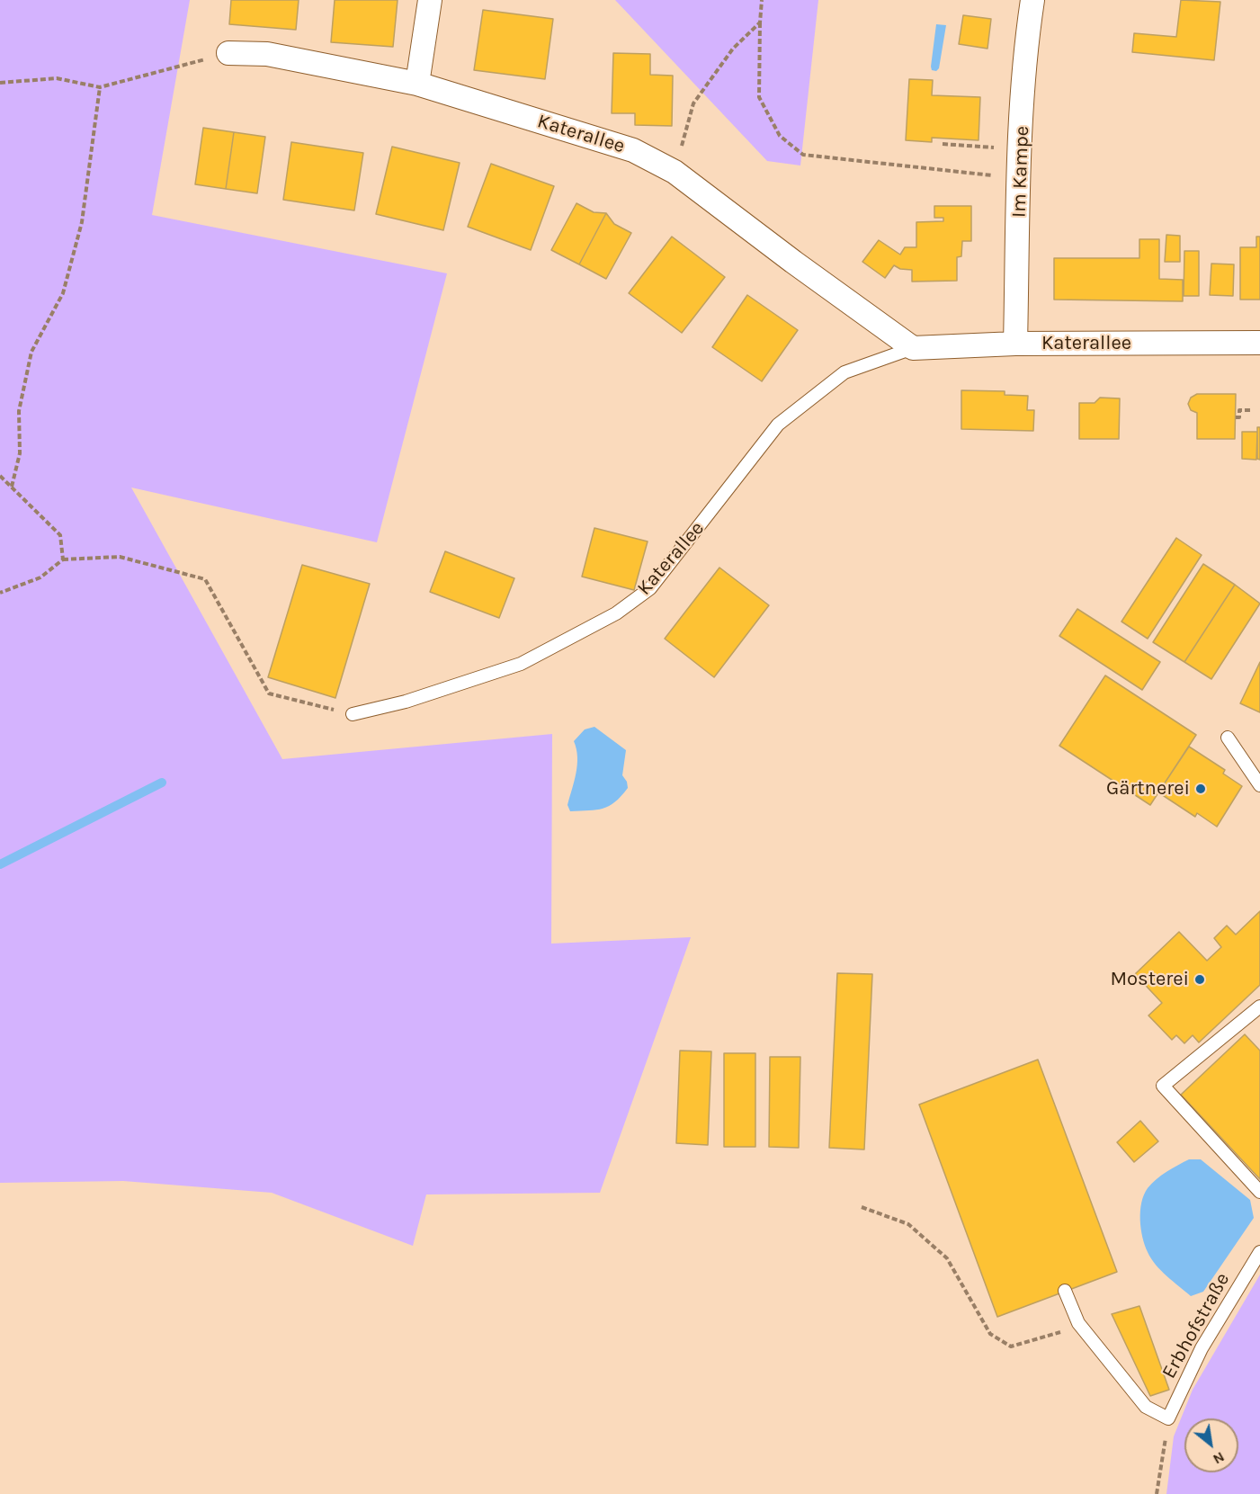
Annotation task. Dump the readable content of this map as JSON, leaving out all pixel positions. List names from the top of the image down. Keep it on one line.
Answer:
{"streets":{"street":["Katerallee","Im Kampe"],"lane":["Erbhofstraße"]},"crossings":[["Katerallee","Im Kampe"]],"places":["Gärtnerei","Mosterei"],"north":"bottom right"}
